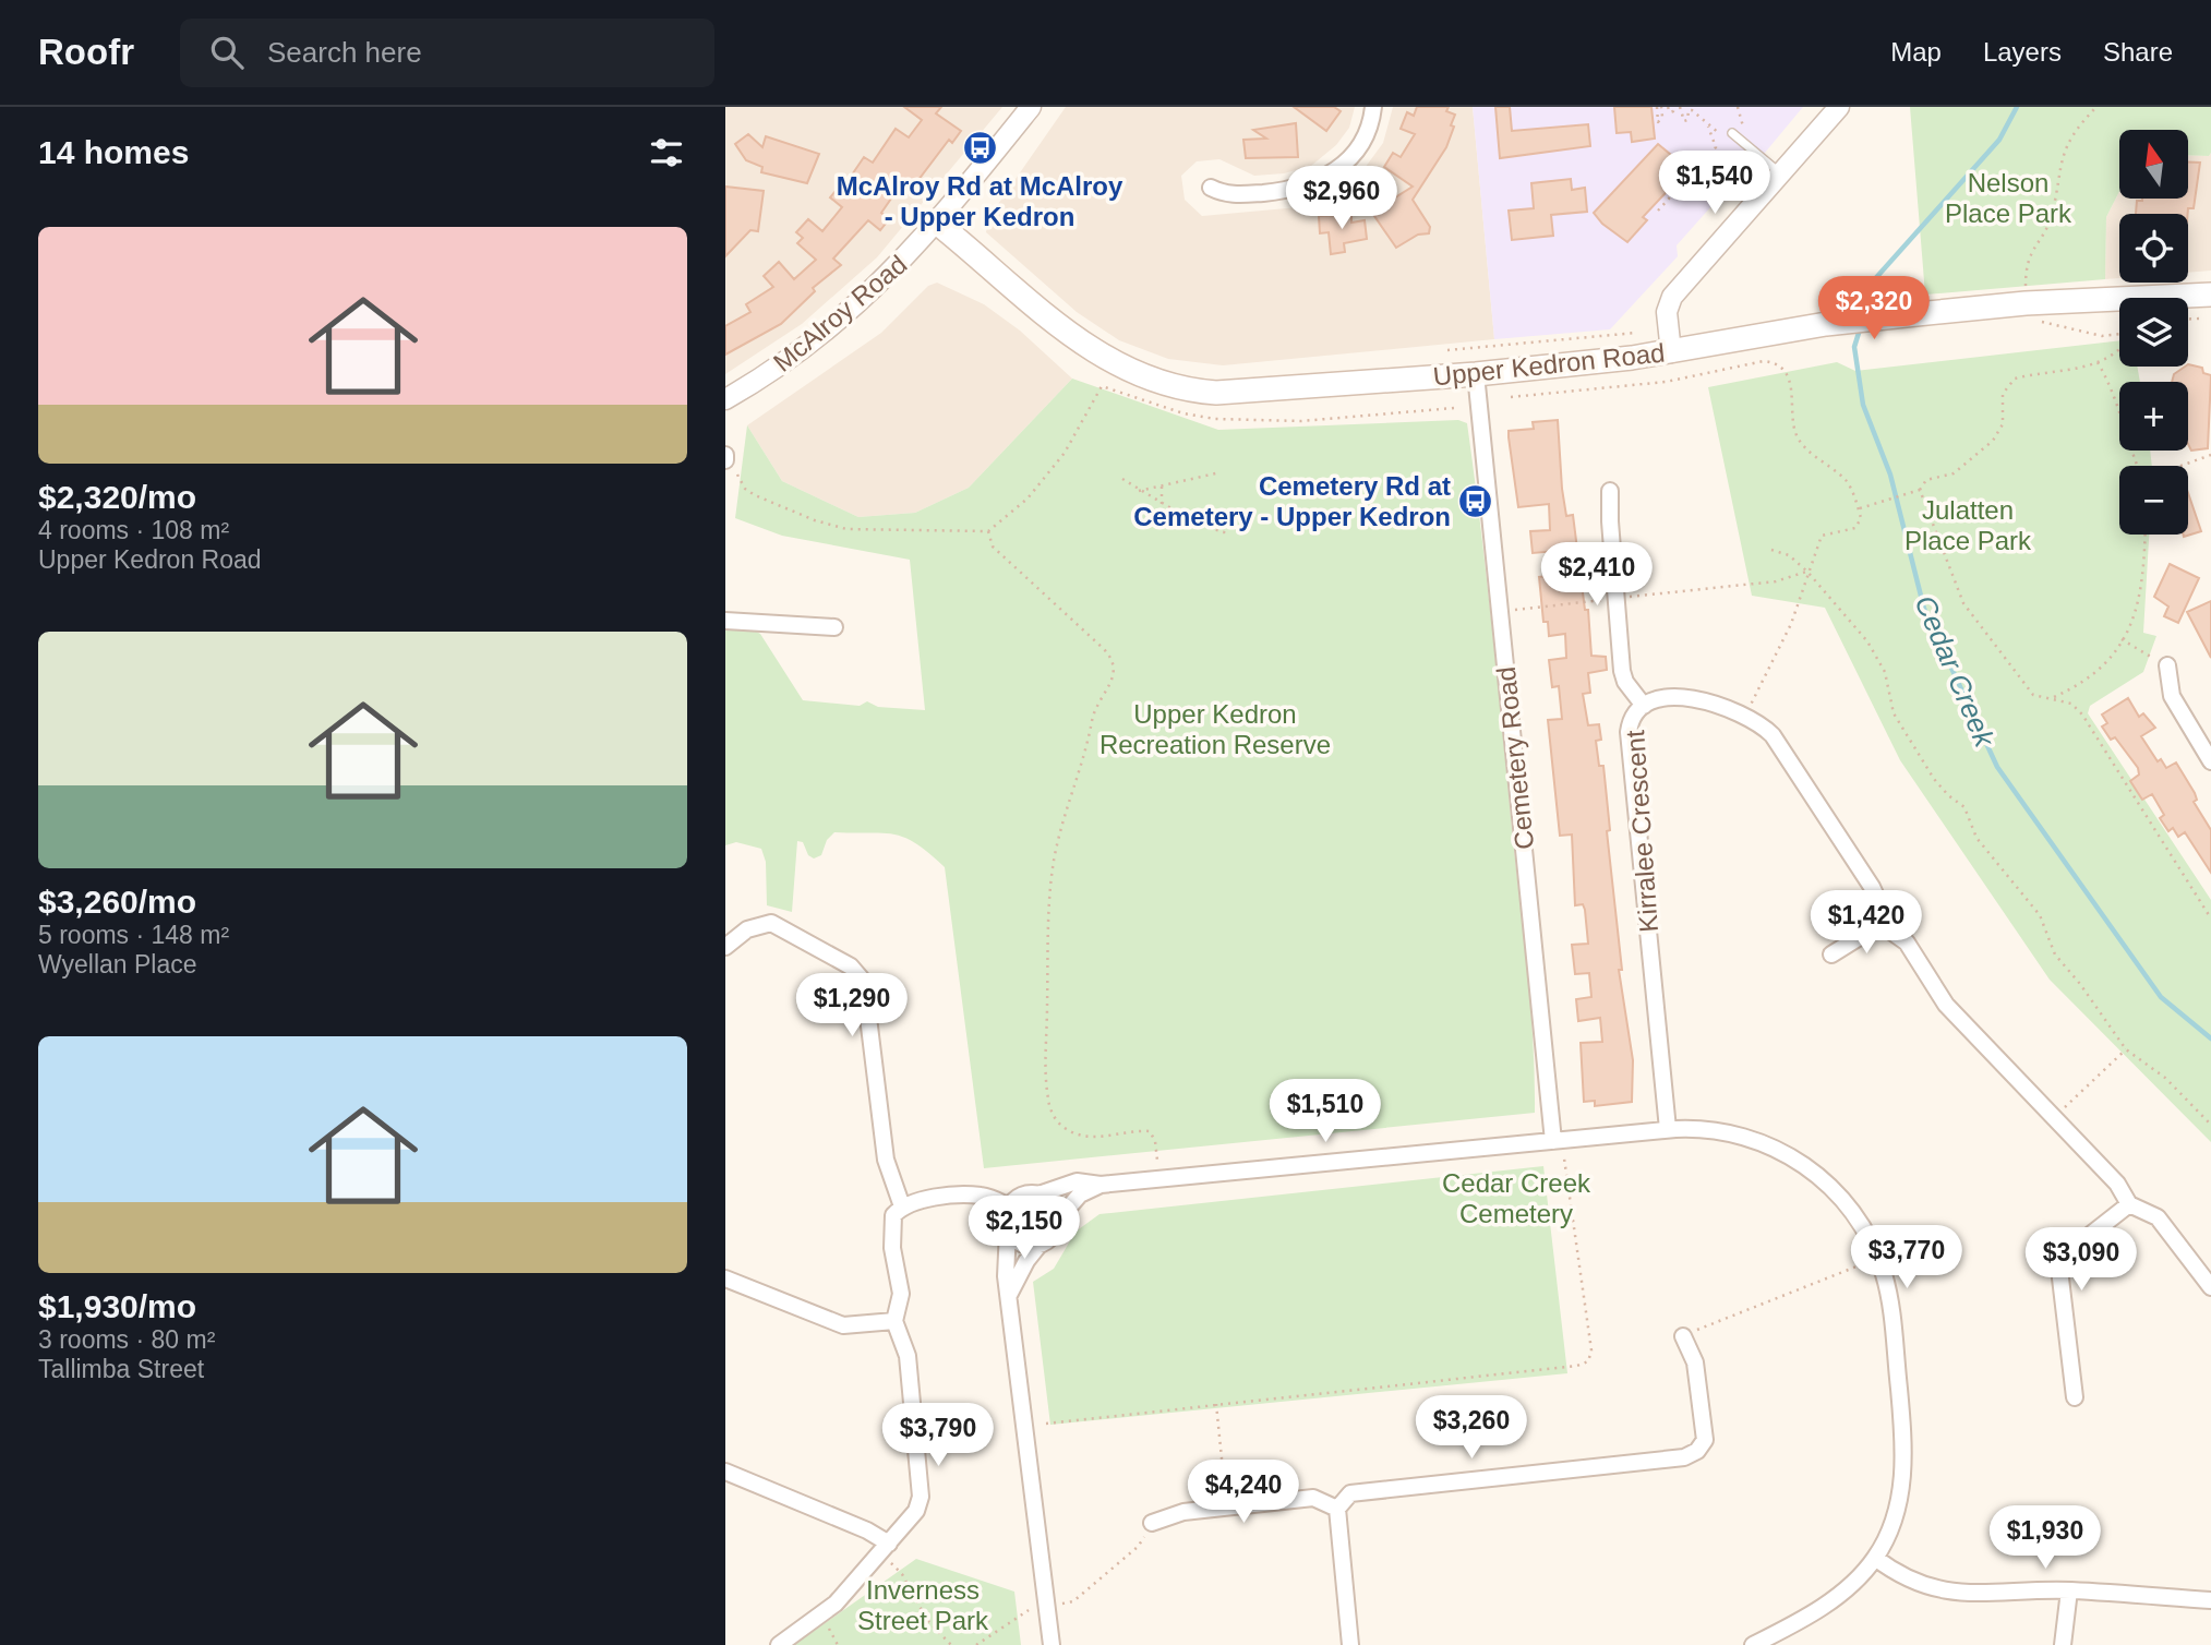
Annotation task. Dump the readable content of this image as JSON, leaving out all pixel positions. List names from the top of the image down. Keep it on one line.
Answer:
{"streets":{"main road":["Upper Kedron Road"],"street":["McAlroy Road","Cemetery Road","Kirralee Crescent"]},"crossings":[["McAlroy Road","Upper Kedron Road"],["Upper Kedron Road","Cemetery Road"]],"water":["Cedar Creek"],"parks":["Nelson Place Park","Julatten Place Park","Upper Kedron Recreation Reserve","Cedar Creek Cemetery","Inverness Street Park"],"places":{"bus stop":["McAlroy Rd at McAlroy - Upper Kedron","Cemetery Rd at Cemetery - Upper Kedron"]},"north":"top","page":{"header":"Roofr","search":"Search here","nav":["Map","Layers","Share"],"heading":"14 homes","map_buttons":["+","−"],"price":["$1,540","$2,960","$2,320","$2,410","$1,420","$1,290","$1,510","$2,150","$3,770","$3,090","$3,260","$3,790","$4,240","$1,930"],"list":[{"name":"$2,320/mo","note":"4 rooms · 108 m² · Upper Kedron Road"},{"name":"$3,260/mo","note":"5 rooms · 148 m² · Wyellan Place"},{"name":"$1,930/mo","note":"3 rooms · 80 m² · Tallimba Street"}]}}
